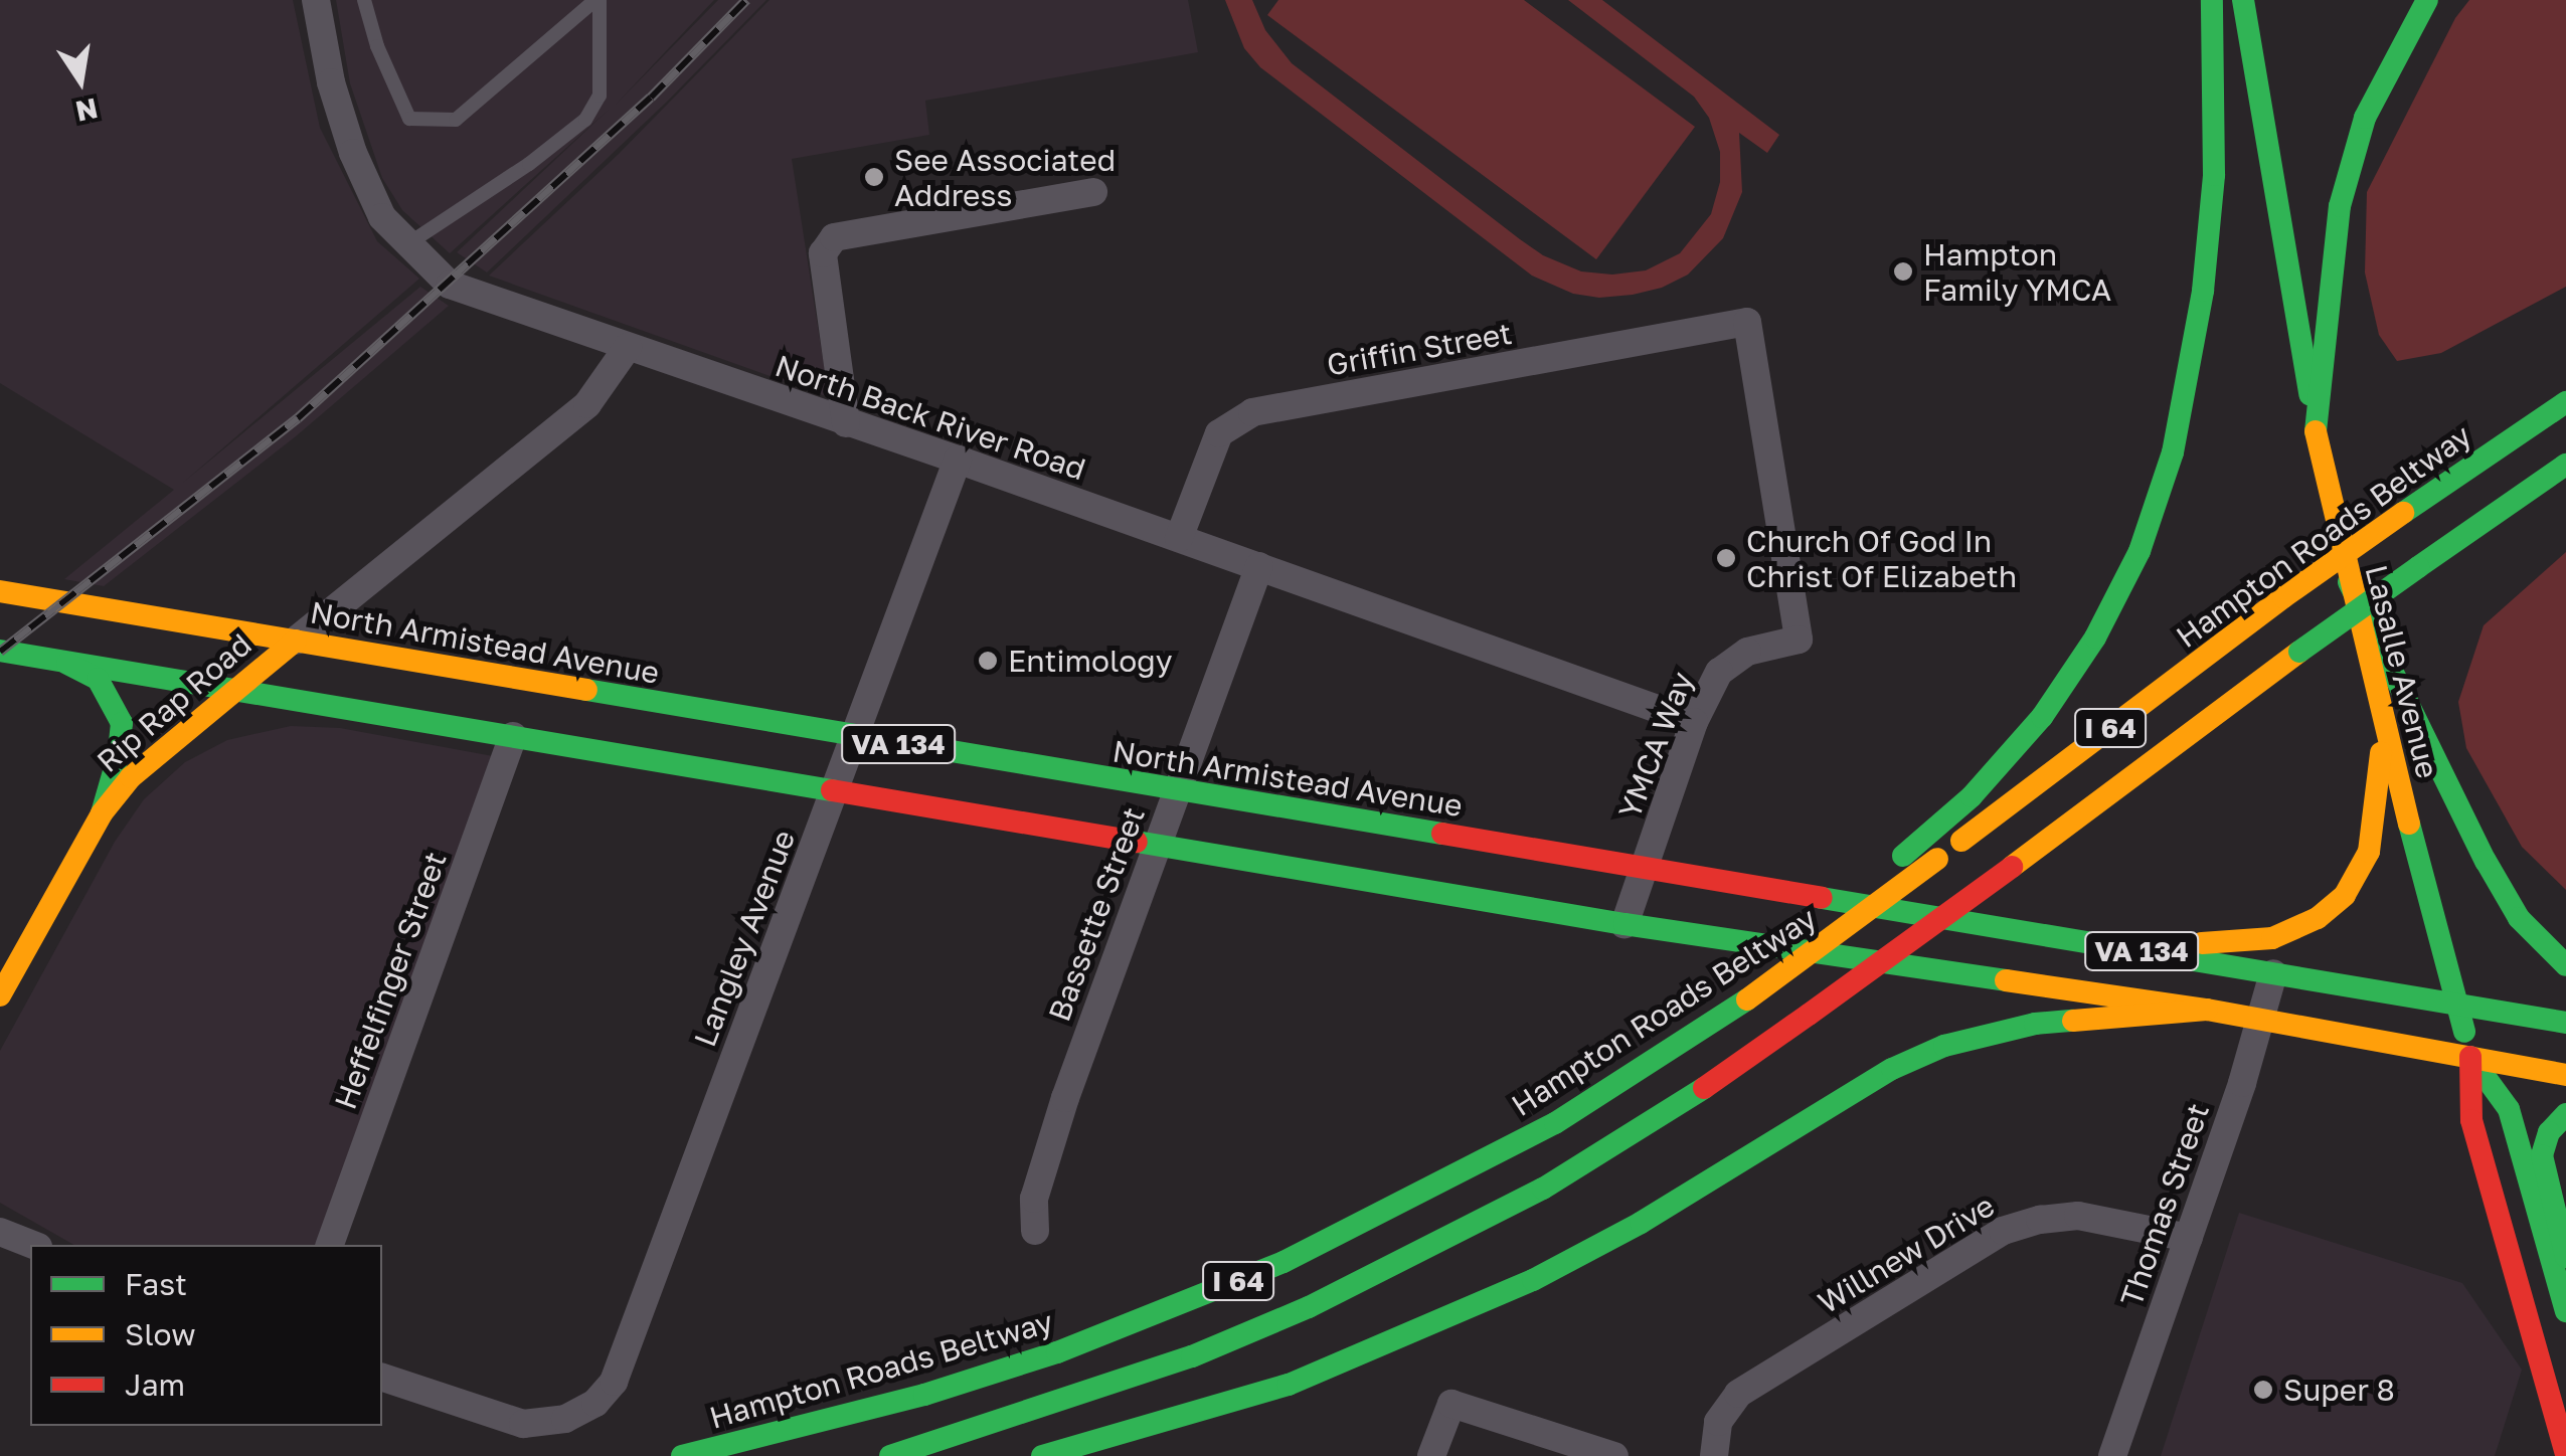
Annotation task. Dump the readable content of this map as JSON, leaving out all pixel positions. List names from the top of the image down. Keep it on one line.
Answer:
{"streets":{"main road":["Hampton Roads Beltway","North Armistead Avenue","Lasalle Avenue","Rip Rap Road","I 64","VA 134"],"street":["Griffin Street","North Back River Road","YMCA Way","Bassette Street","Langley Avenue","Heffelfinger Street","Thomas Street","Willnew Drive"]},"crossings":[["Griffin Street","North Back River Road"],["Griffin Street","YMCA Way"],["North Back River Road","Rip Rap Road"],["North Back River Road","YMCA Way"],["North Back River Road","Bassette Street"],["North Back River Road","Langley Avenue"],["North Armistead Avenue","Lasalle Avenue"],["North Armistead Avenue","Rip Rap Road"],["North Armistead Avenue","YMCA Way"],["North Armistead Avenue","Bassette Street"],["North Armistead Avenue","Langley Avenue"],["North Armistead Avenue","Thomas Street"],["Lasalle Avenue","VA 134"],["Rip Rap Road","VA 134"],["VA 134","YMCA Way"],["VA 134","Bassette Street"],["VA 134","Langley Avenue"],["VA 134","Heffelfinger Street"],["VA 134","Thomas Street"],["Thomas Street","Willnew Drive"]],"places":["See Associated Address","Hampton Family YMCA","Church Of God In Christ Of Elizabeth","Entimology","Super 8"],"legend":["Fast","Slow","Jam"],"north":"bottom"}
